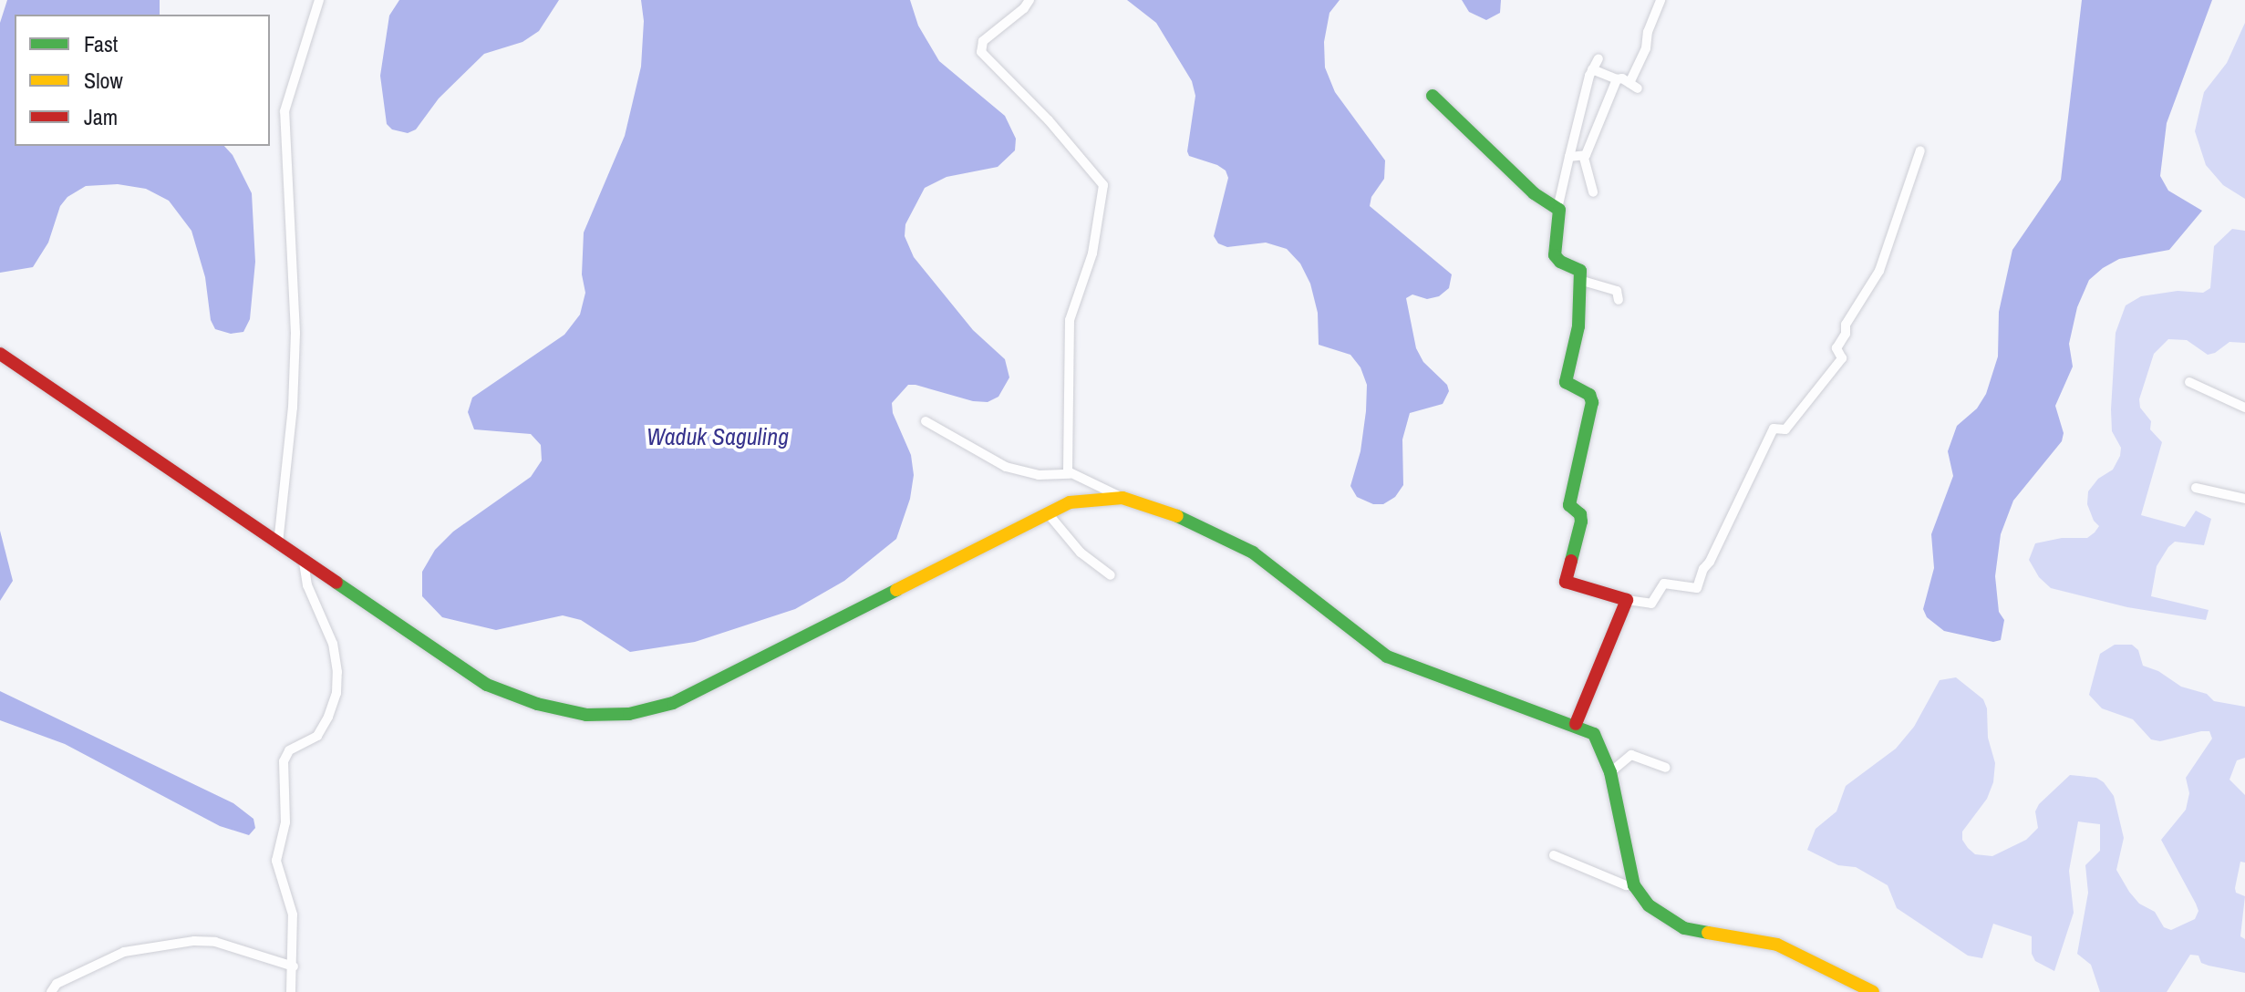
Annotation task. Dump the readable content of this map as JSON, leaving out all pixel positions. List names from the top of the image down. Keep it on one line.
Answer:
{"water":["Waduk Saguling"],"legend":["Fast","Slow","Jam"]}
